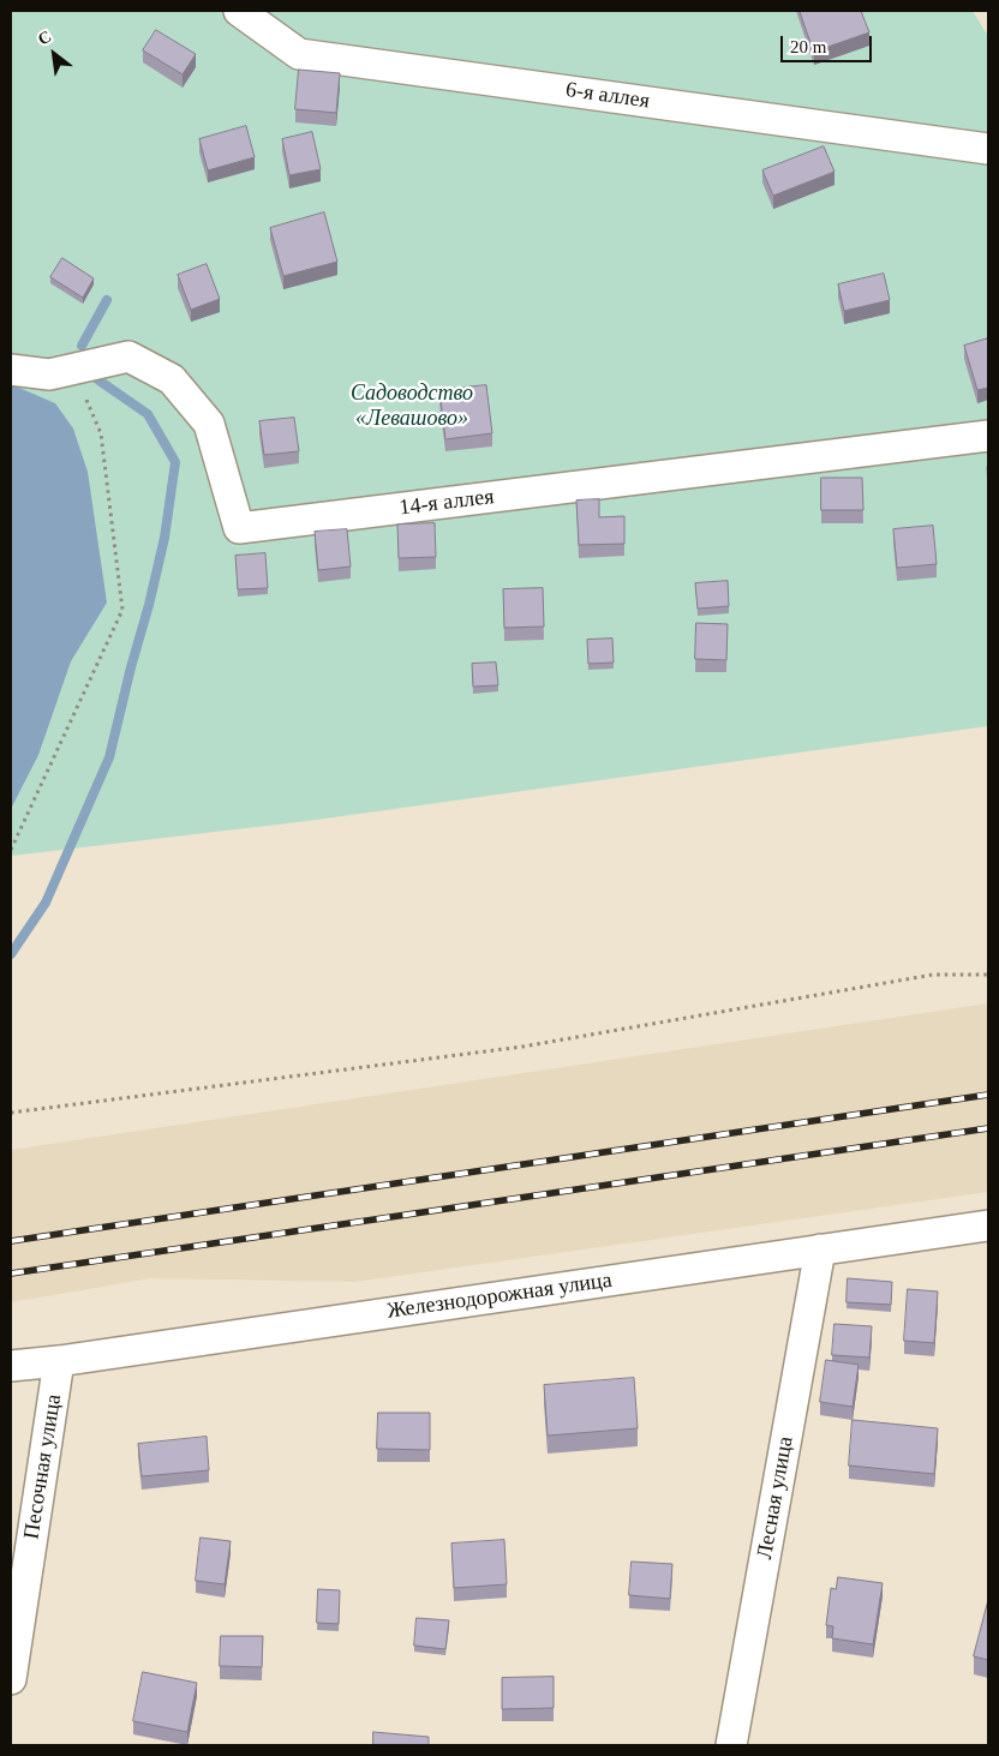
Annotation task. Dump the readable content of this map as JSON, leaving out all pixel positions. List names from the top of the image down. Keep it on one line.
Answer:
{"streets":{"street":["6-я аллея","14-я аллея","Железнодорожная улица","Песочная улица","Лесная улица"]},"crossings":[["Железнодорожная улица","Песочная улица"],["Железнодорожная улица","Лесная улица"]],"parks":["Садоводство «Левашово»"],"scale_bar":"20 m","north":"top left"}
